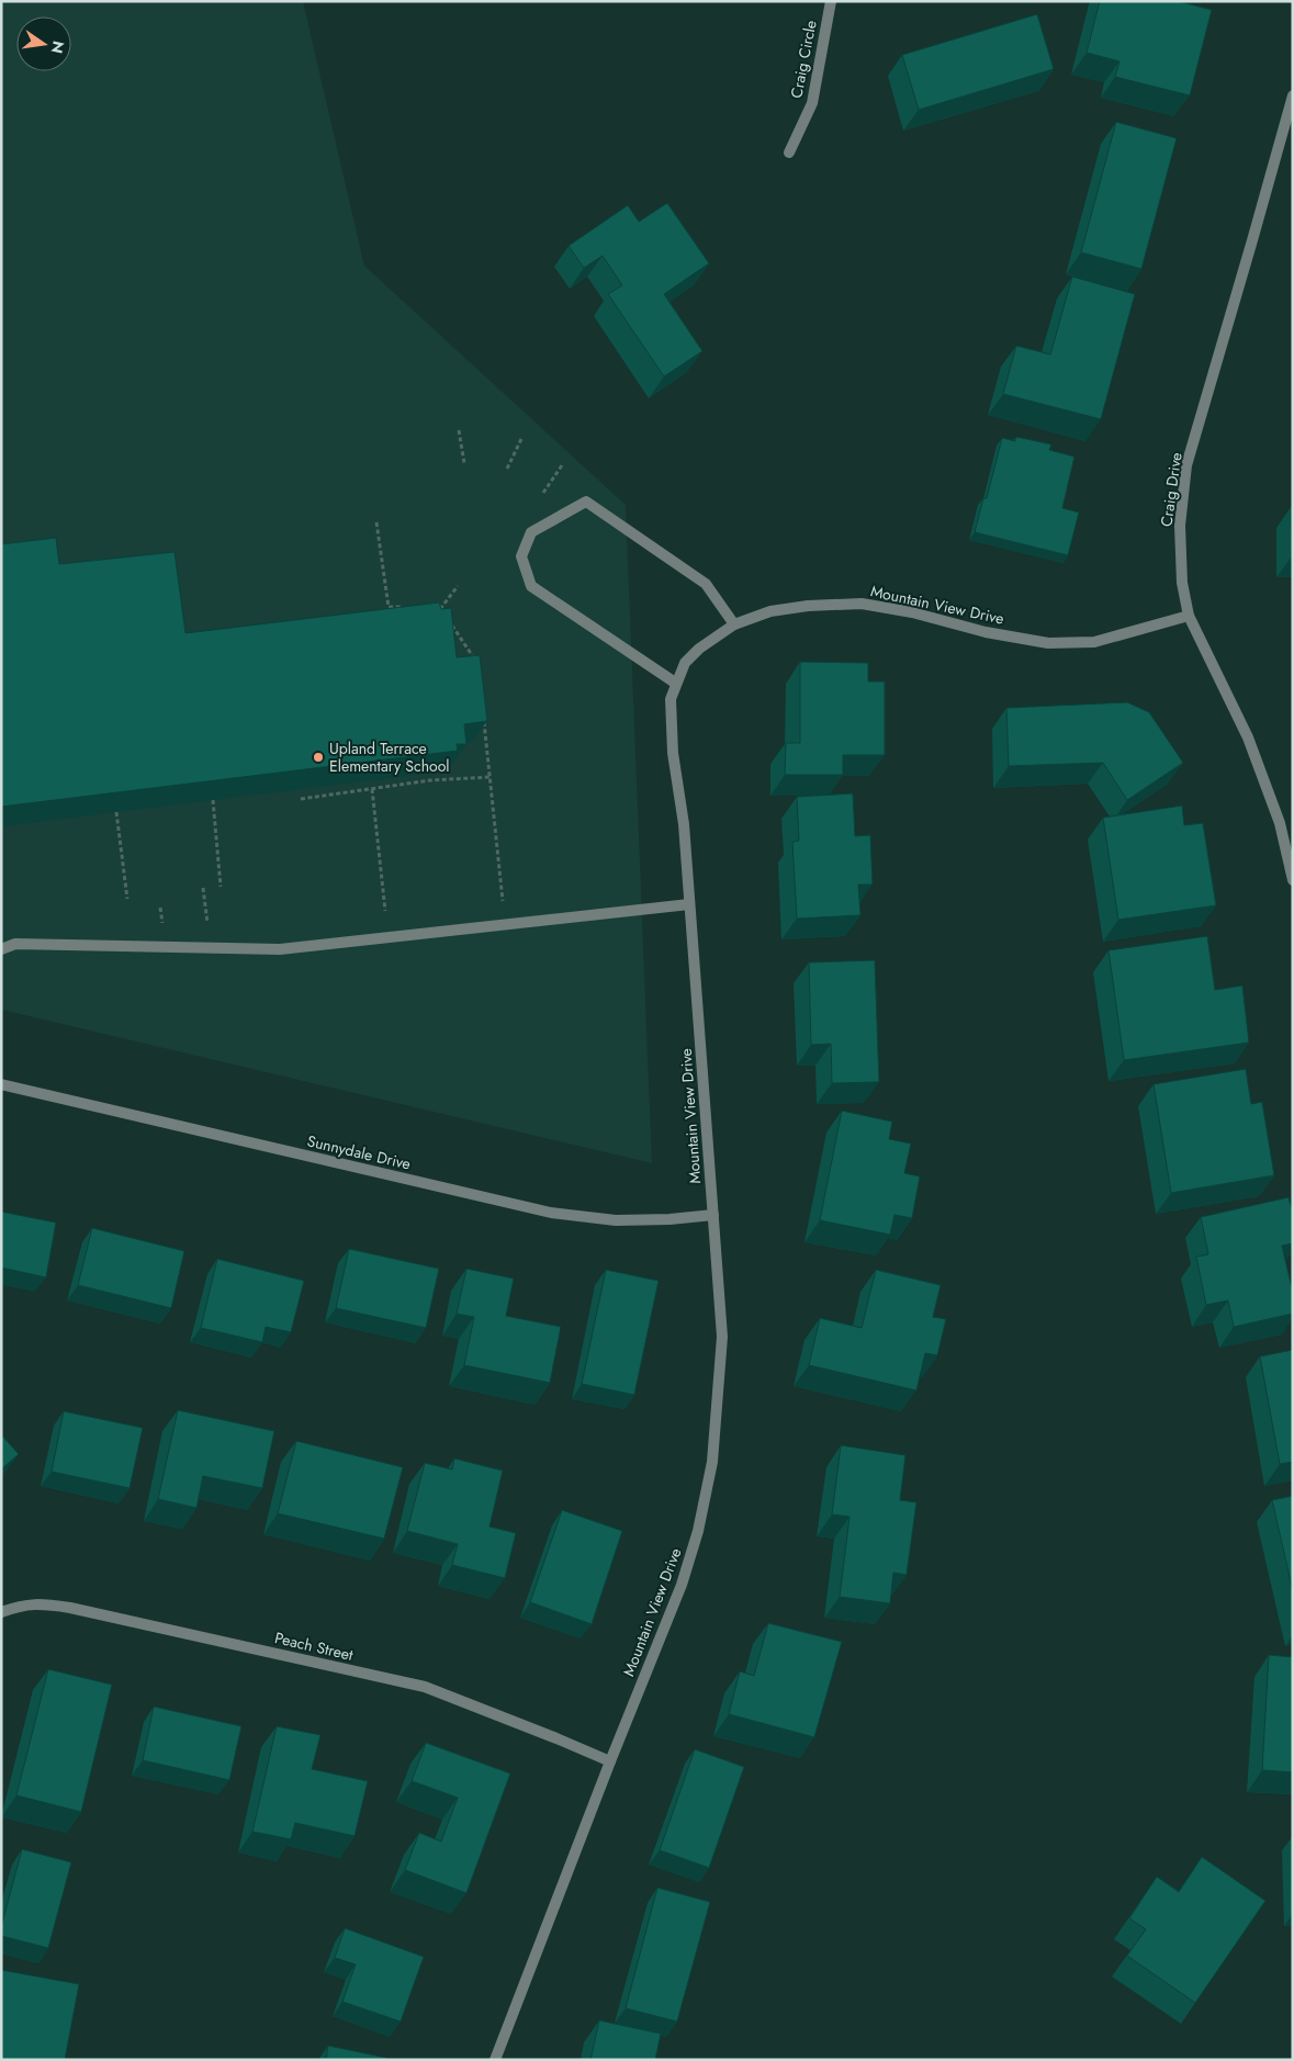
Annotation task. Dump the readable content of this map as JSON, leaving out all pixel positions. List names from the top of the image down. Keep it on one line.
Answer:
{"streets":{"street":["Craig Circle","Craig Drive","Mountain View Drive","Sunnydale Drive","Peach Street"]},"crossings":[["Craig Drive","Mountain View Drive"],["Mountain View Drive","Sunnydale Drive"],["Mountain View Drive","Peach Street"]],"places":["Upland Terrace Elementary School"],"north":"right"}
